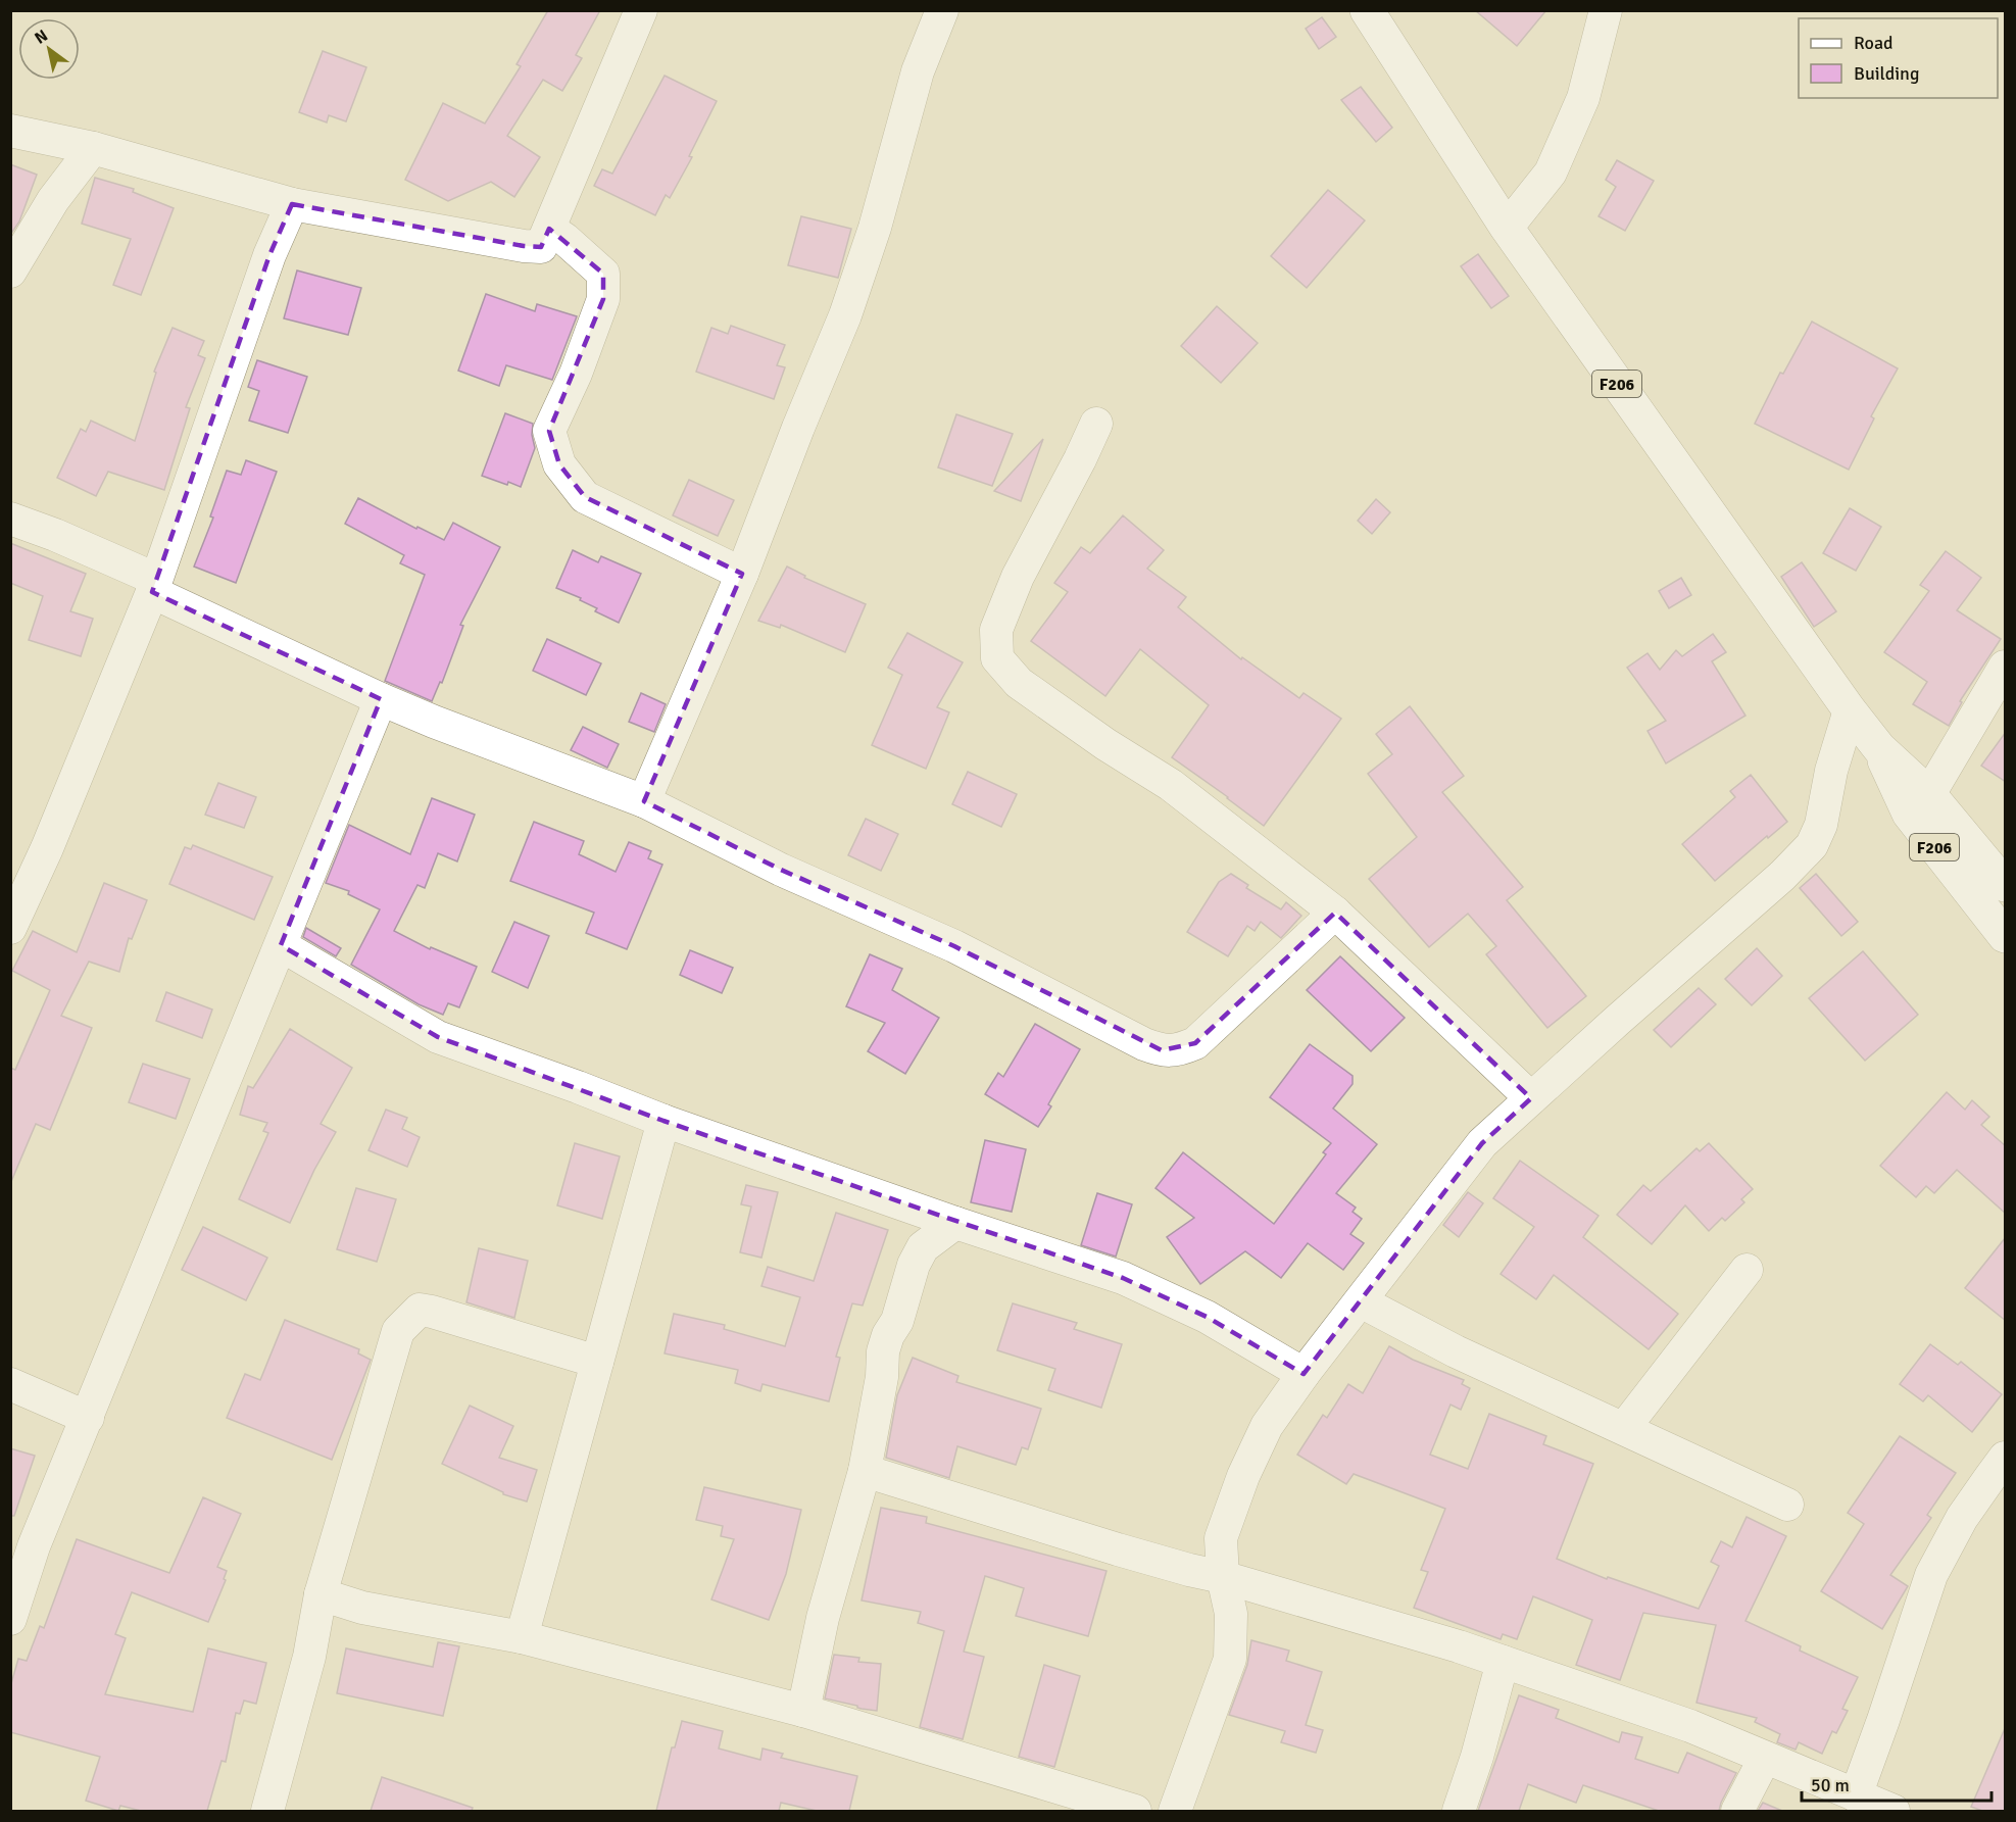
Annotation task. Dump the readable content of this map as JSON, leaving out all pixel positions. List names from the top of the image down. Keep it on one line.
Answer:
{"streets":{"main road":["F206"]},"legend":["Road","Building"],"scale_bar":"50 m","north":"top left"}
